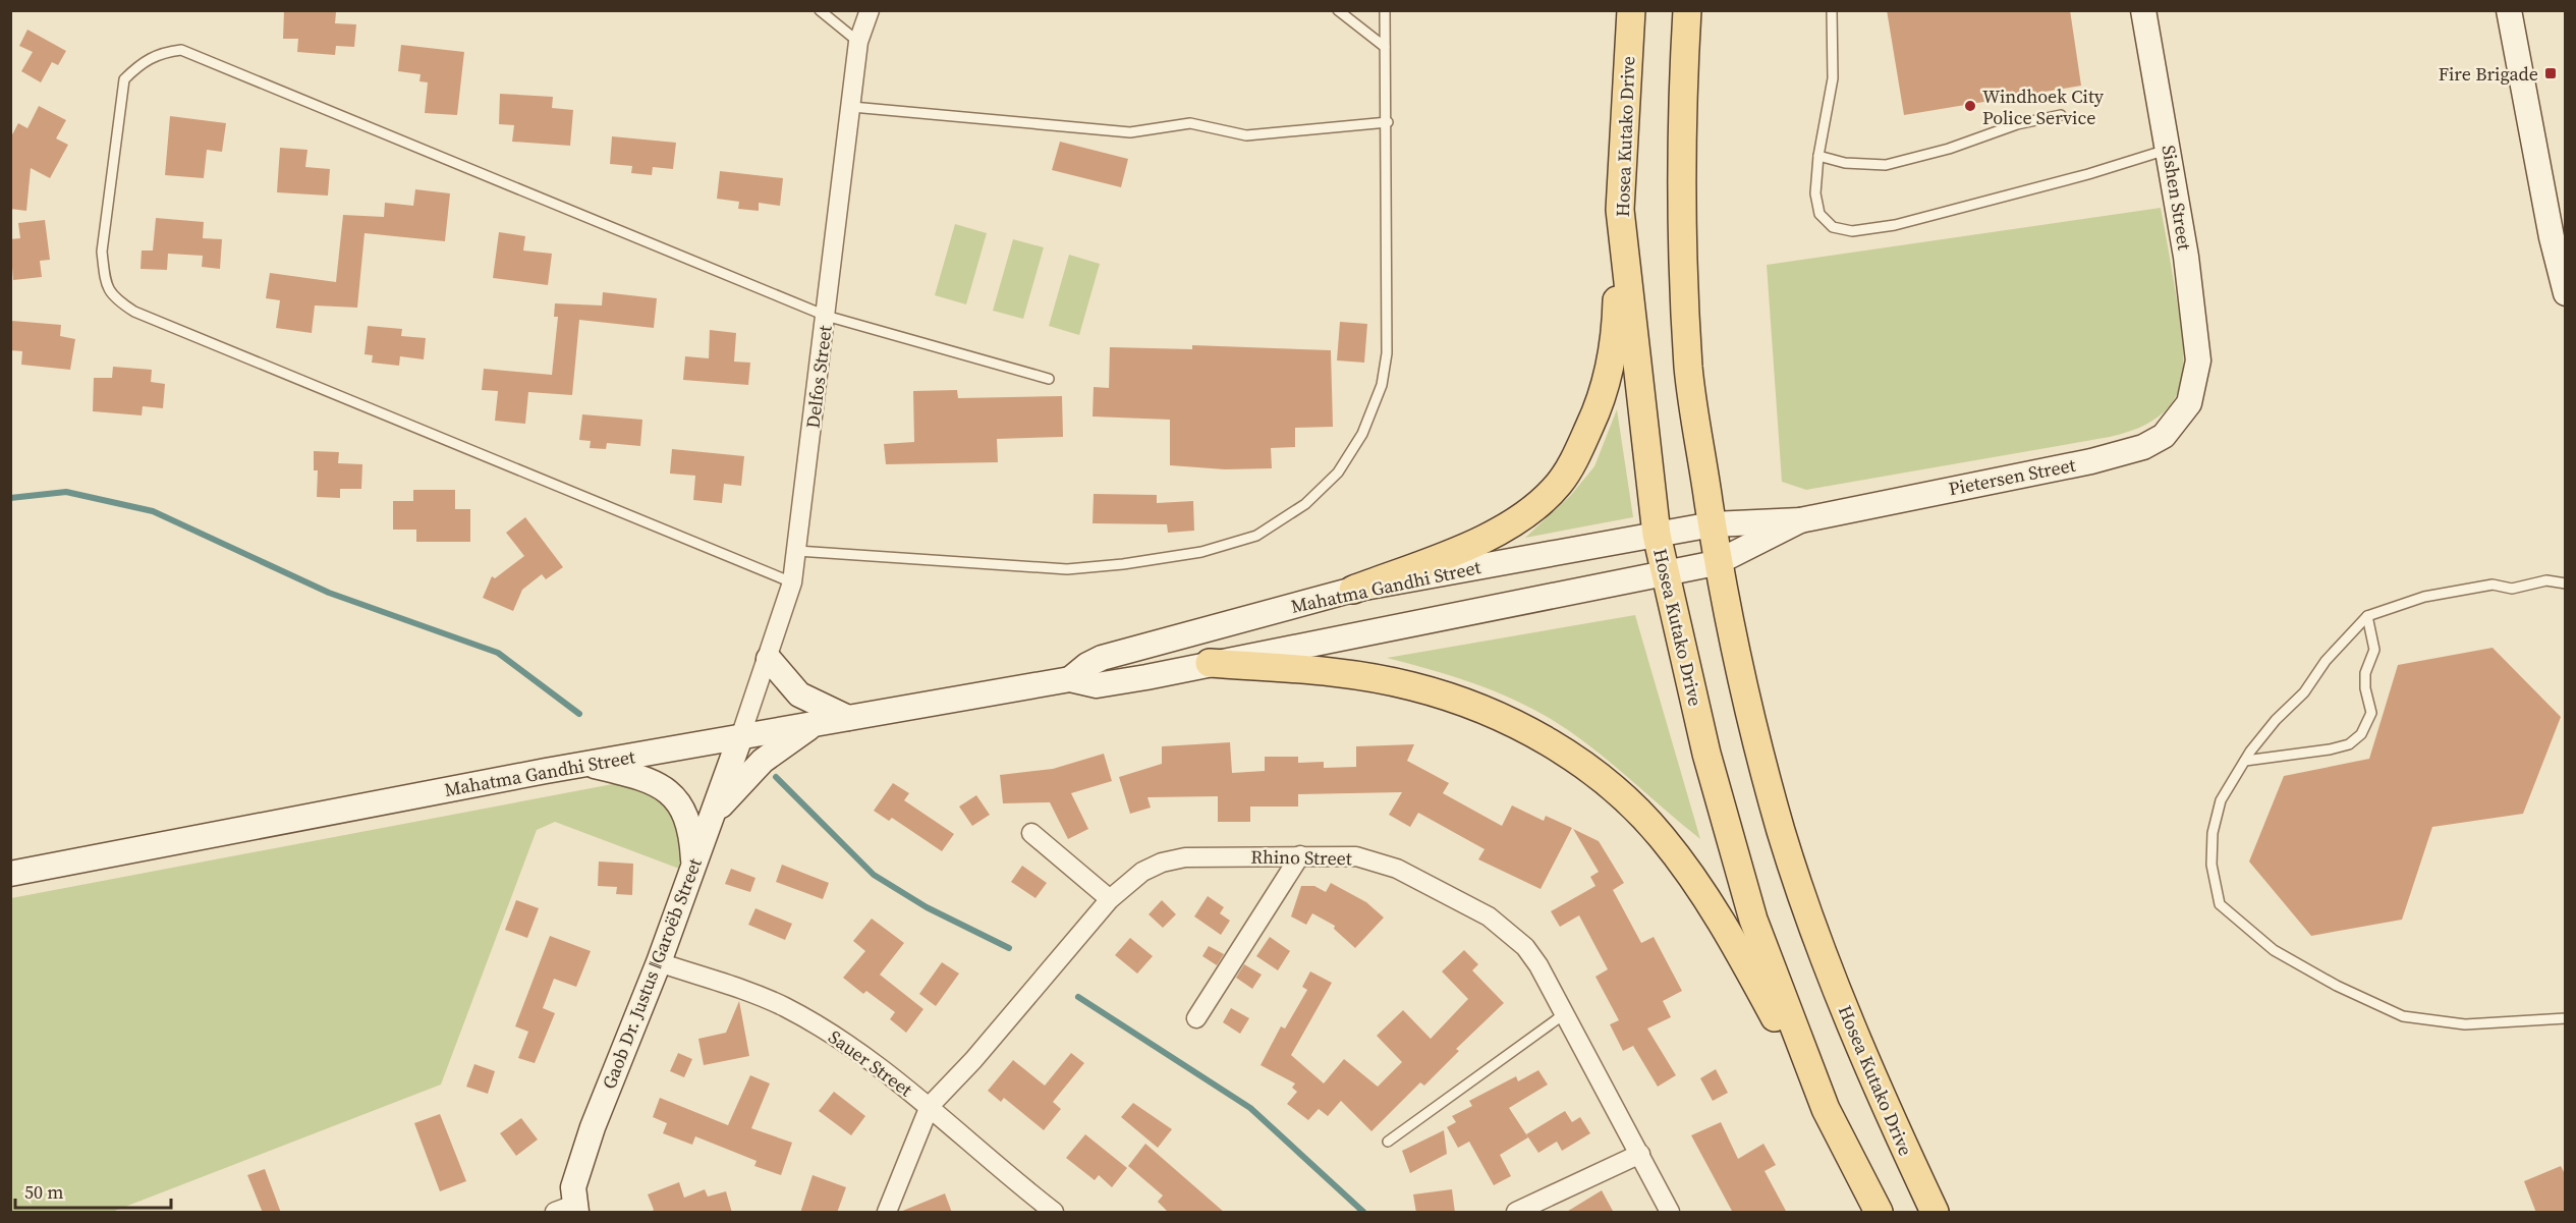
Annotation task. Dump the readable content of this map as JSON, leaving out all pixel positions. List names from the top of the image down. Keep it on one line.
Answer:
{"streets":{"main road":["Hosea Kutako Drive"],"street":["Sishen Street","Delfos Street","Pietersen Street","Mahatma Gandhi Street","Rhino Street","Gaob Dr. Justus ǁGaroëb Street","Sauer Street"]},"crossings":[["Hosea Kutako Drive","Pietersen Street"],["Hosea Kutako Drive","Mahatma Gandhi Street"],["Sishen Street","Pietersen Street"],["Delfos Street","Mahatma Gandhi Street"],["Delfos Street","Gaob Dr. Justus ǁGaroëb Street"],["Pietersen Street","Mahatma Gandhi Street"],["Mahatma Gandhi Street","Gaob Dr. Justus ǁGaroëb Street"],["Rhino Street","Sauer Street"],["Gaob Dr. Justus ǁGaroëb Street","Sauer Street"]],"places":{"transit":["Fire Brigade"],"other":["Windhoek City Police Service"]},"scale_bar":"50 m"}
